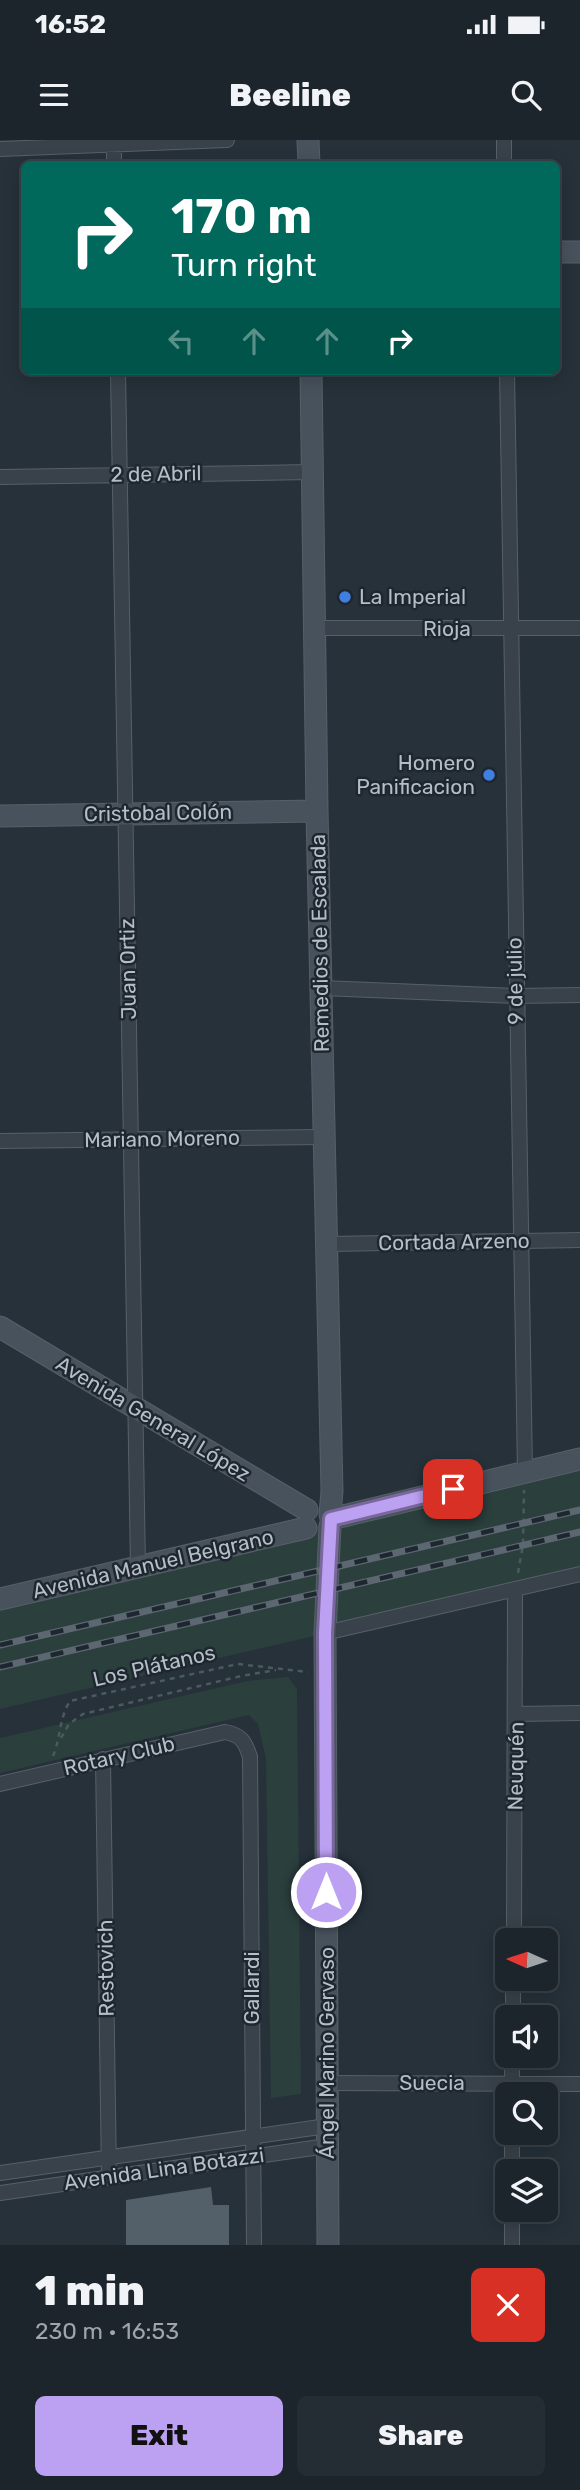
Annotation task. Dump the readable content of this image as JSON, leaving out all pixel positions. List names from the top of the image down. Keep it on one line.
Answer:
{"streets":{"main road":["Cristobal Colón","Remedios de Escalada","Avenida General López","Avenida Manuel Belgrano","Ángel Marino Gervaso"],"street":["2 de Abril","Rioja","Juan Ortiz","9 de julio","Mariano Moreno","Cortada Arzeno","Rotary Club","Neuquén","Restovich","Gallardi","Suecia","Avenida Lina Botazzi"],"path":["Los Plátanos"]},"crossings":[["2 de Abril","Remedios de Escalada"],["2 de Abril","Juan Ortiz"],["Rioja","Remedios de Escalada"],["Rioja","9 de julio"],["Cristobal Colón","Remedios de Escalada"],["Cristobal Colón","Juan Ortiz"],["Remedios de Escalada","Mariano Moreno"],["Remedios de Escalada","Cortada Arzeno"],["Remedios de Escalada","Ángel Marino Gervaso"],["Juan Ortiz","Mariano Moreno"],["Juan Ortiz","Avenida General López"],["Juan Ortiz","Avenida Manuel Belgrano"],["9 de julio","Cortada Arzeno"],["Avenida General López","Avenida Manuel Belgrano"],["Los Plátanos","Rotary Club"],["Los Plátanos","Ángel Marino Gervaso"],["Rotary Club","Restovich"],["Rotary Club","Gallardi"],["Restovich","Avenida Lina Botazzi"],["Gallardi","Avenida Lina Botazzi"],["Ángel Marino Gervaso","Suecia"],["Ángel Marino Gervaso","Avenida Lina Botazzi"]],"places":["La Imperial","Homero Panificacion"],"north":"left","page":{"status":"16:52","header":"Beeline","turn":["170 m","Turn right"],"heading":["1 min","230 m · 16:53"],"buttons":["Exit","Share"]}}
